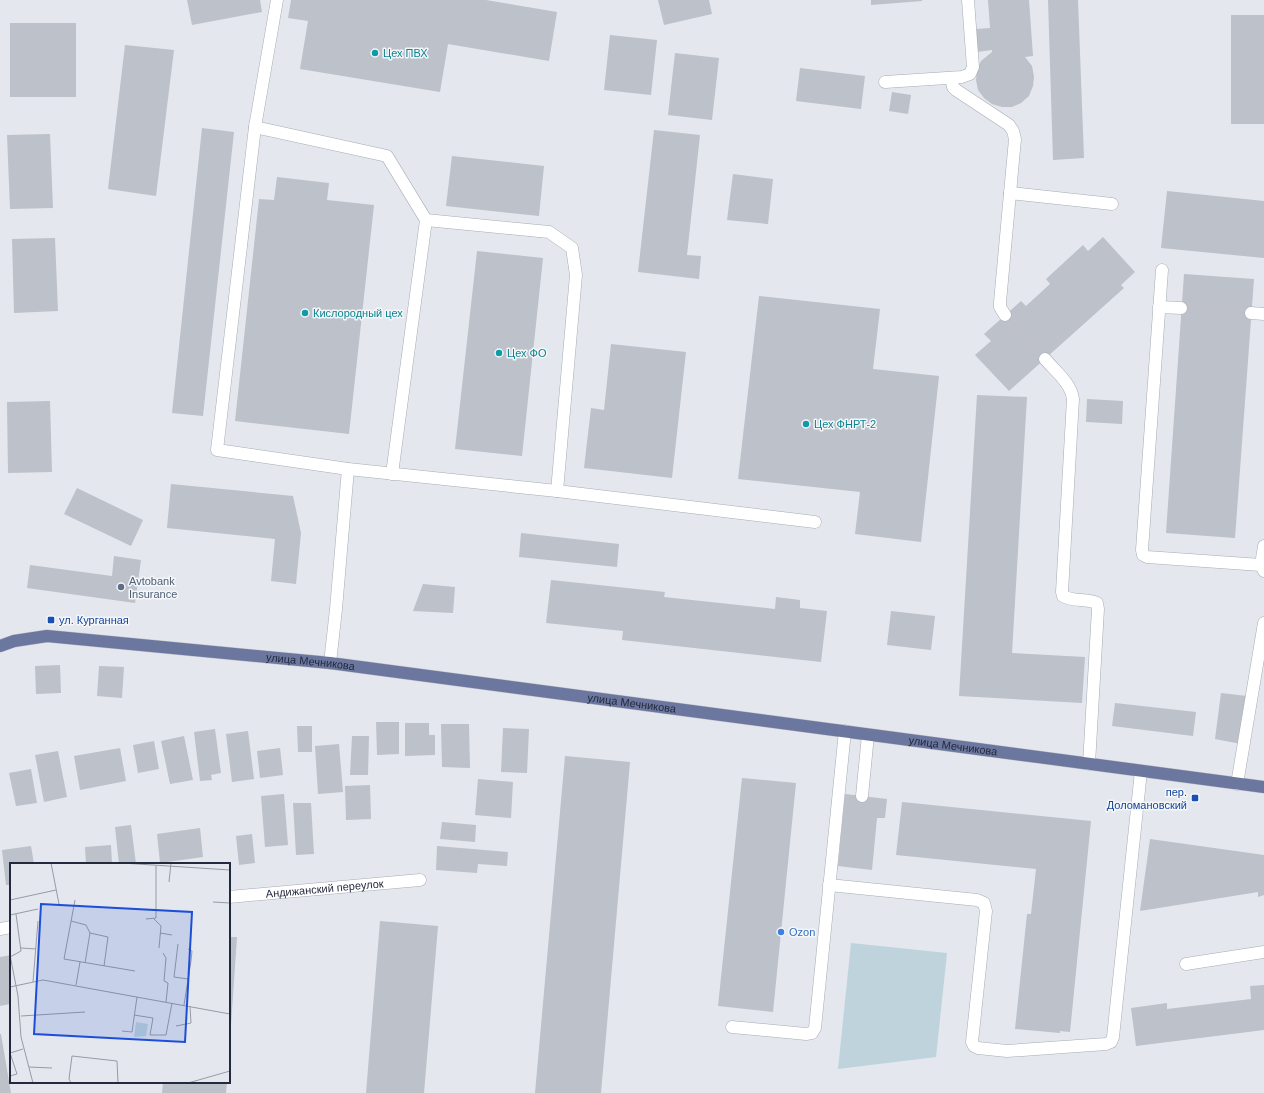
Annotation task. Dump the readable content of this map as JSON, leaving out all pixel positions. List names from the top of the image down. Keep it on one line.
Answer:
{"streets":{"main road":["улица Мечникова"],"street":["Андижанский переулок"]},"places":{"other":["Цех ПВХ","Кислородный цех","Цех ФО","Цех ФНРТ-2","Avtobank Insurance","Ozon"],"transit":["ул. Курганная","пер. Доломановский"]}}
